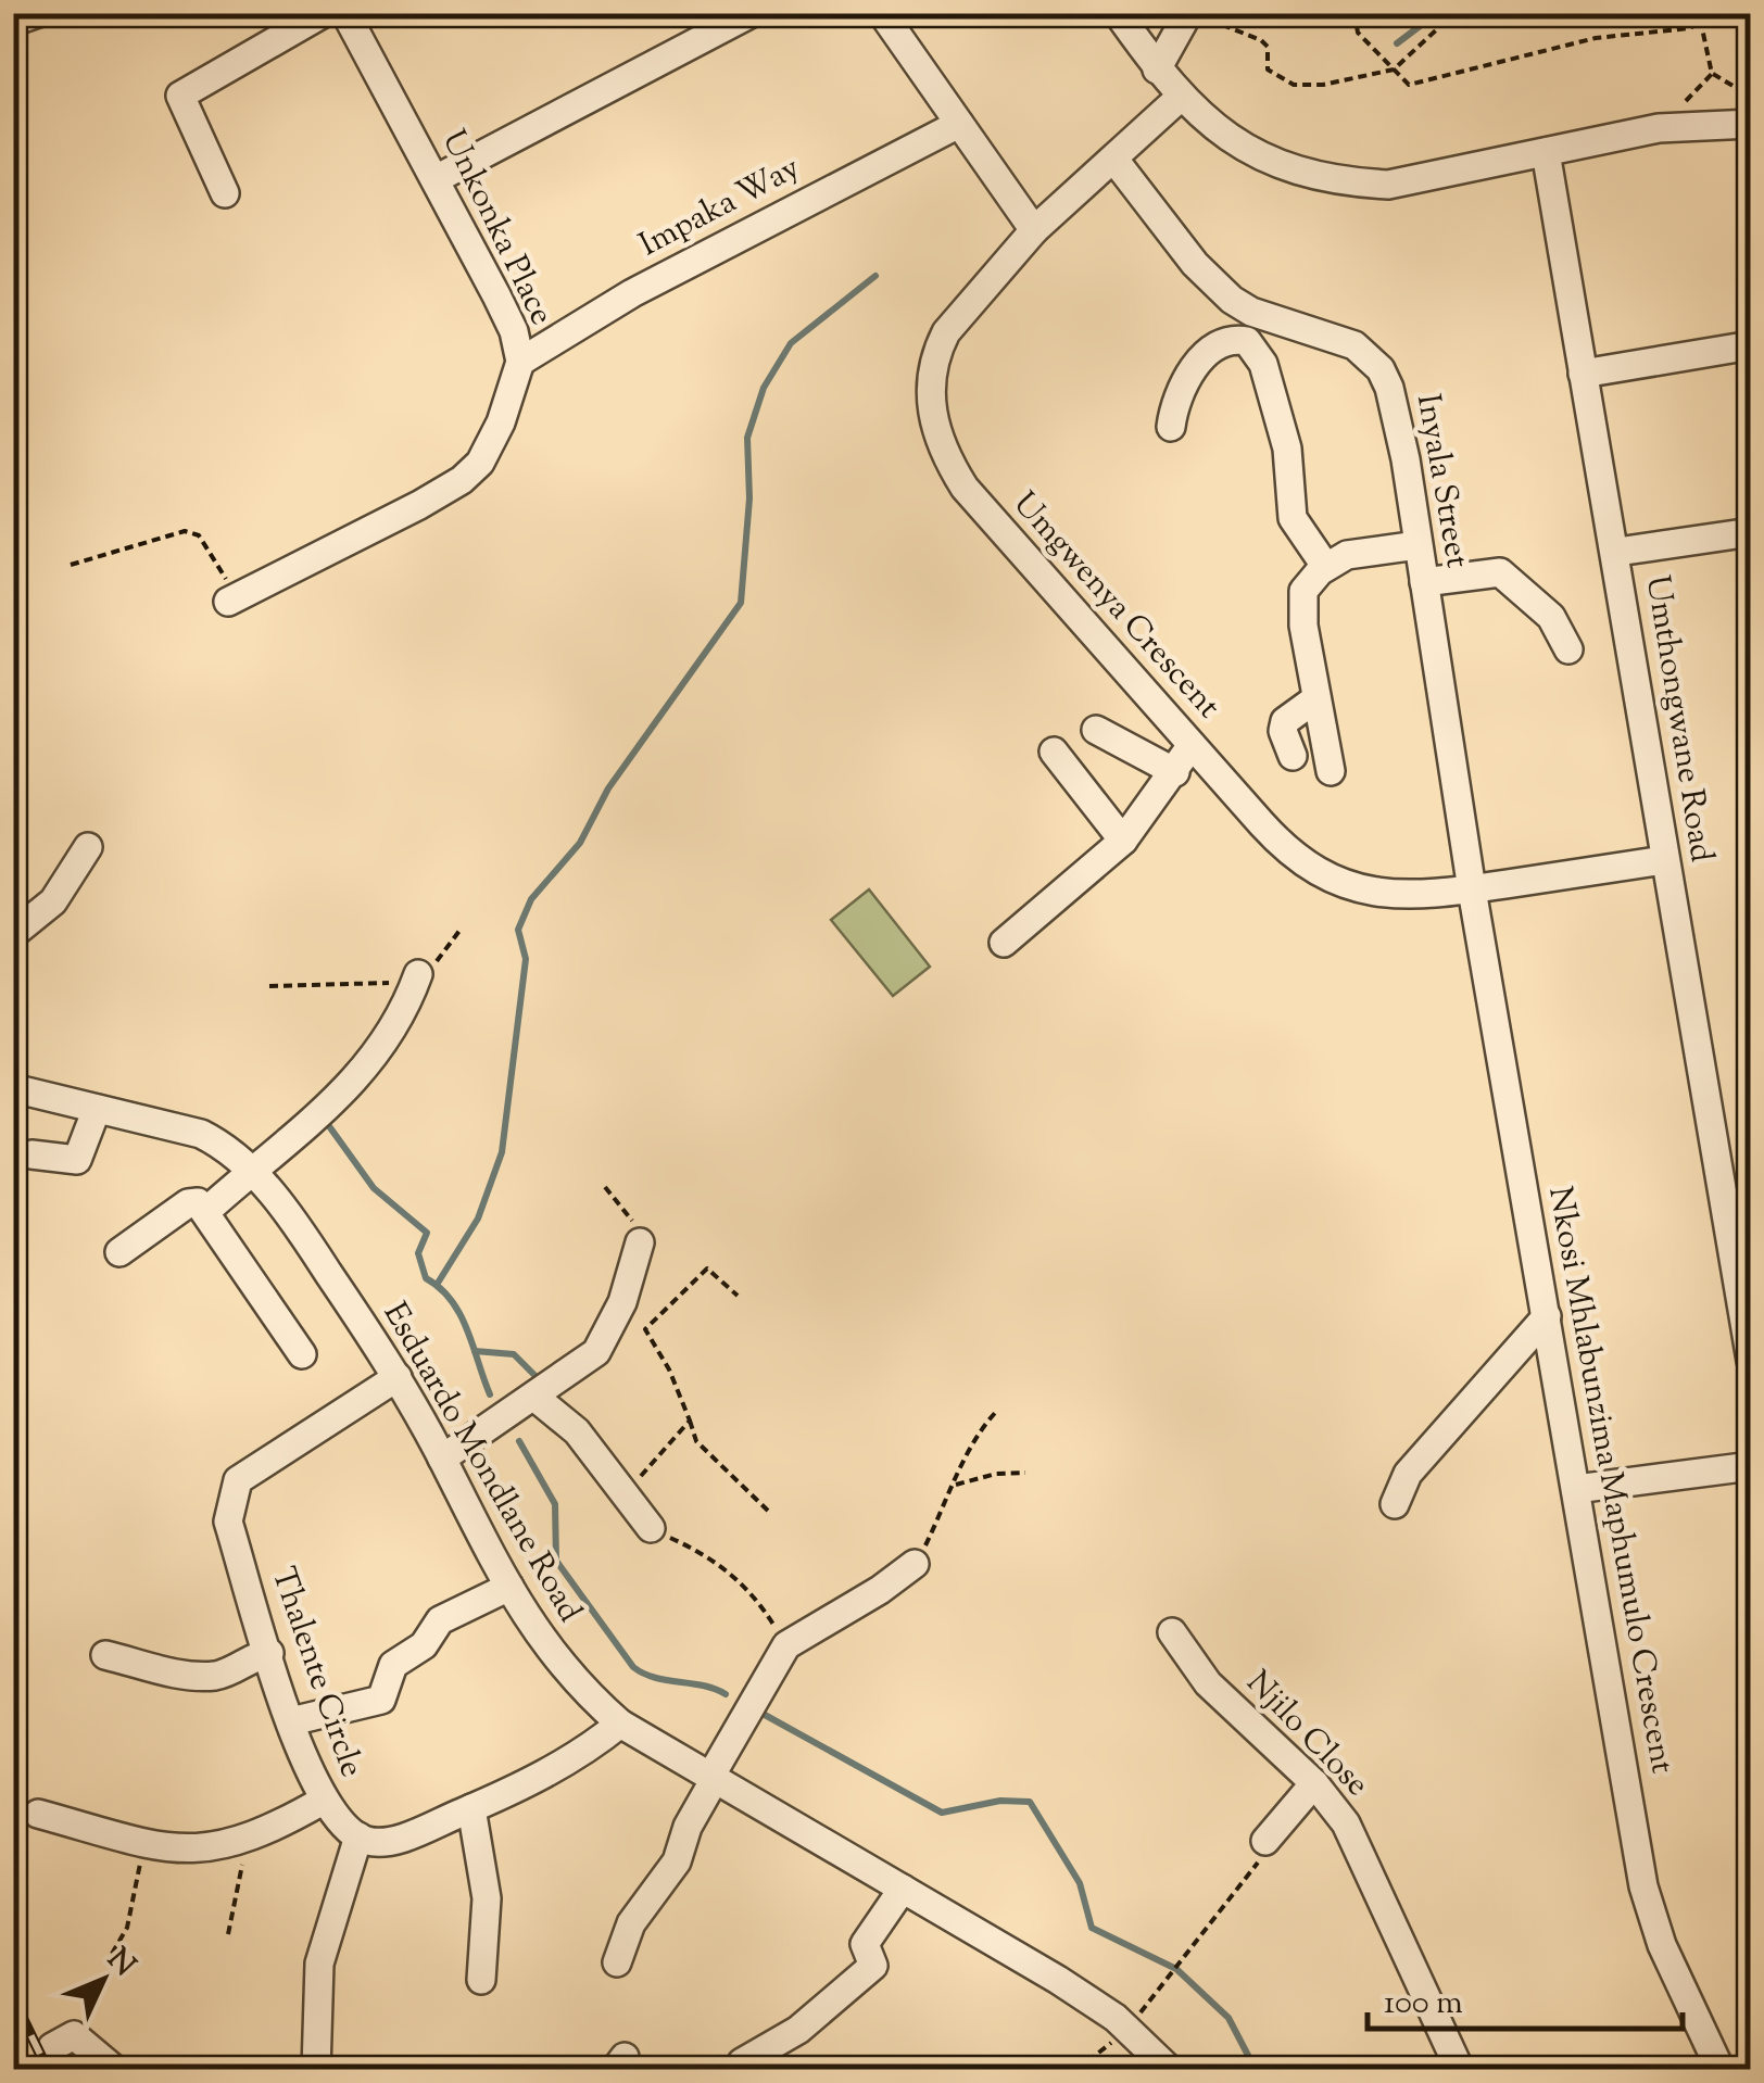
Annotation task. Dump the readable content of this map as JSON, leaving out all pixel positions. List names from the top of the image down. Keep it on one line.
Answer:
{"streets":{"street":["Impaka Way","Unkonka Place","Inyala Street","Umgwenya Crescent","Umthongwane Road","Esduardo Mondlane Road","Nkosi Mhlabunzima Maphumulo Crescent","Thalente Circle","Njilo Close"]},"crossings":[["Impaka Way","Unkonka Place"],["Inyala Street","Umgwenya Crescent"],["Inyala Street","Nkosi Mhlabunzima Maphumulo Crescent"],["Umgwenya Crescent","Umthongwane Road"],["Umgwenya Crescent","Nkosi Mhlabunzima Maphumulo Crescent"],["Esduardo Mondlane Road","Thalente Circle"]],"scale_bar":"100 m","north":"top right"}
